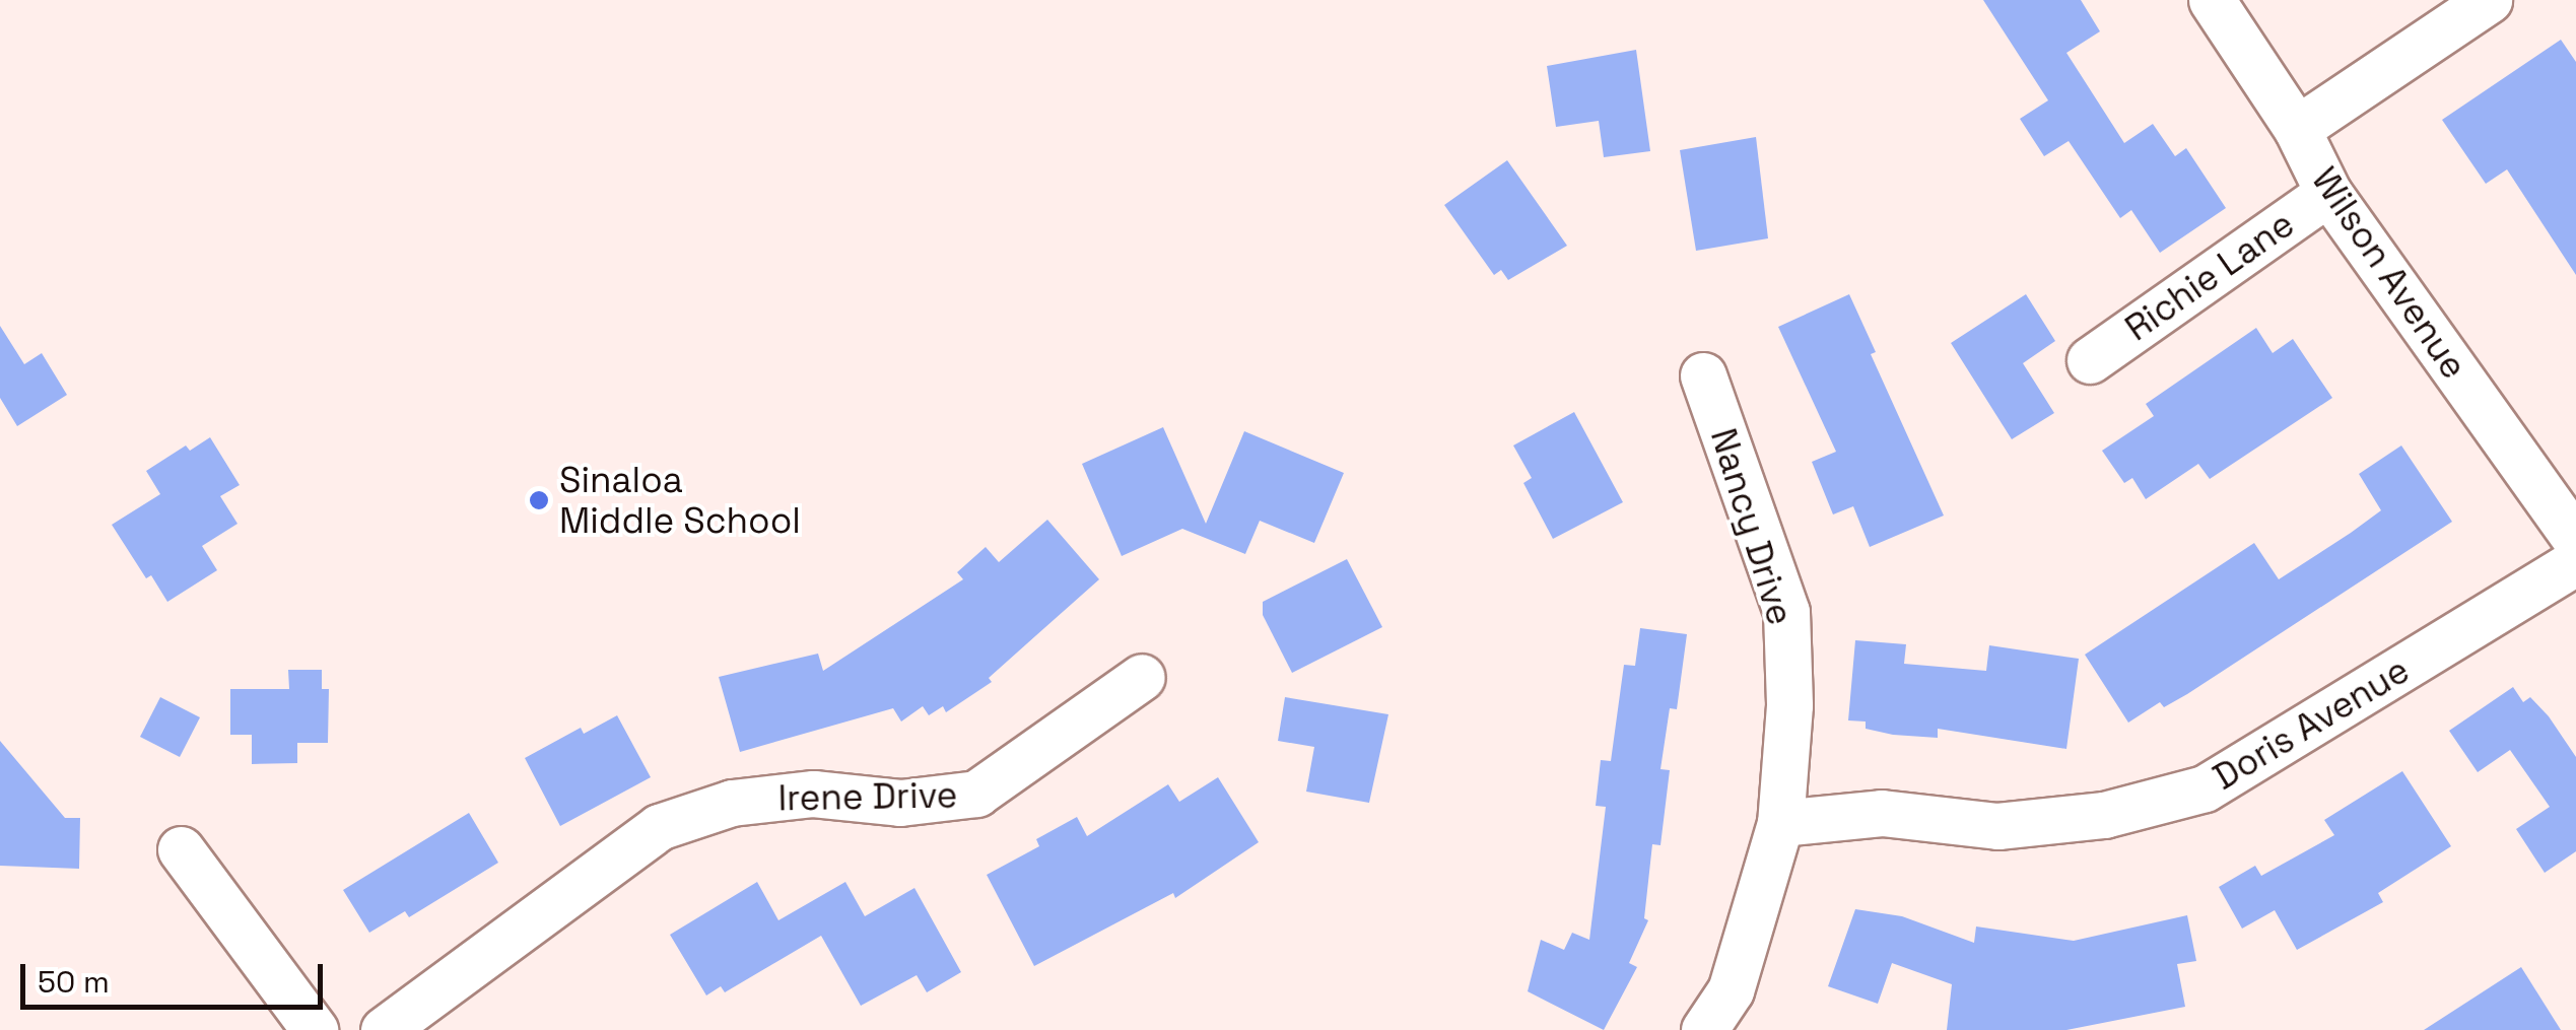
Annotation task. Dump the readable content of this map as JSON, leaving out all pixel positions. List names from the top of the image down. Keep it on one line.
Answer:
{"streets":{"street":["Wilson Avenue","Richie Lane","Nancy Drive","Doris Avenue","Irene Drive"]},"crossings":[["Wilson Avenue","Richie Lane"],["Nancy Drive","Doris Avenue"]],"places":["Sinaloa Middle School"],"scale_bar":"50 m"}
